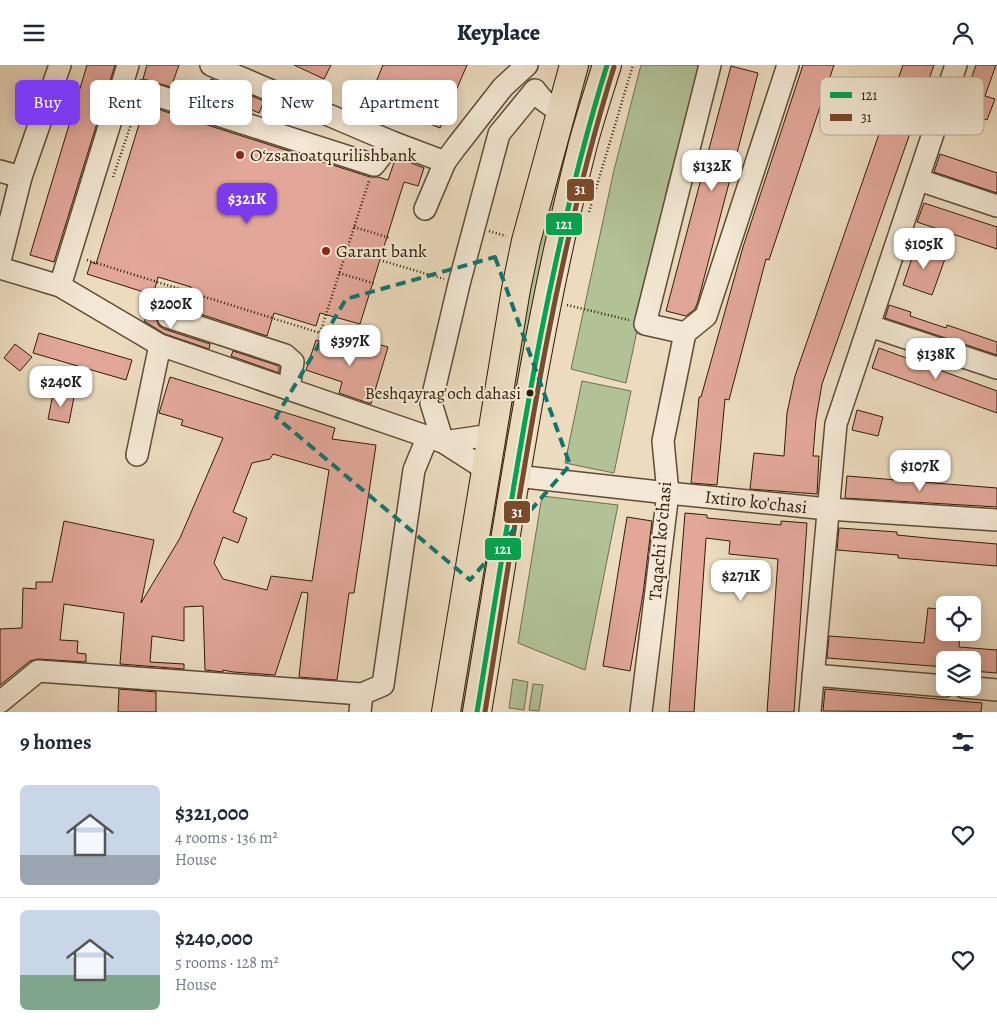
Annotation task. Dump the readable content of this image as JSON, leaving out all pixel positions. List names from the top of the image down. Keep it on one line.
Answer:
{"streets":{"street":["Ixtiro ko'chasi","Taqachi koʻchasi"]},"crossings":[["Ixtiro ko'chasi","Taqachi koʻchasi"]],"places":["Oʻzsanoatqurilishbank","Garant bank","Beshqayrag'och dahasi"],"lines":["transit line 121","transit line 31"],"legend":["121","31"],"page":{"header":"Keyplace","chip":["Buy","Rent","Filters","New","Apartment"],"price":["$132K","$321K","$105K","$200K","$397K","$138K","$240K","$107K","$271K"],"heading":"9 homes","list":[{"name":"$321,000","note":"4 rooms · 136 m² · House"},{"name":"$240,000","note":"5 rooms · 128 m² · House"}]}}
